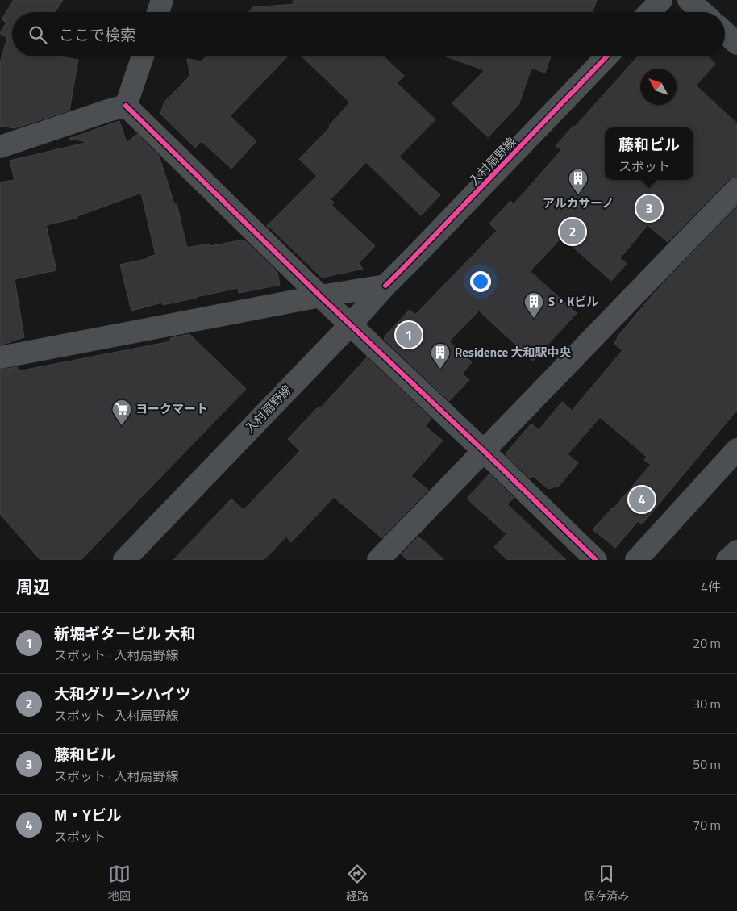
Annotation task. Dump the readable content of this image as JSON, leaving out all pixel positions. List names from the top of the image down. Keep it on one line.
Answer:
{"streets":{"street":["入村扇野線"]},"places":{"building":["アルカサーノ","S・Kビル","Residence 大和駅中央"],"supermarket":["ヨークマート"]},"north":"top left","page":{"search":"ここで検索","popup":["藤和ビル","スポット"],"pins":["3","2","1","4"],"heading":["周辺","4件"],"list":[{"mark":"1","name":"新堀ギタービル 大和","note":"スポット · 入村扇野線","value":"20 m"},{"mark":"2","name":"大和グリーンハイツ","note":"スポット · 入村扇野線","value":"30 m"},{"mark":"3","name":"藤和ビル","note":"スポット · 入村扇野線","value":"50 m"},{"mark":"4","name":"M・Yビル","note":"スポット","value":"70 m"}],"nav":["地図","経路","保存済み"]}}
